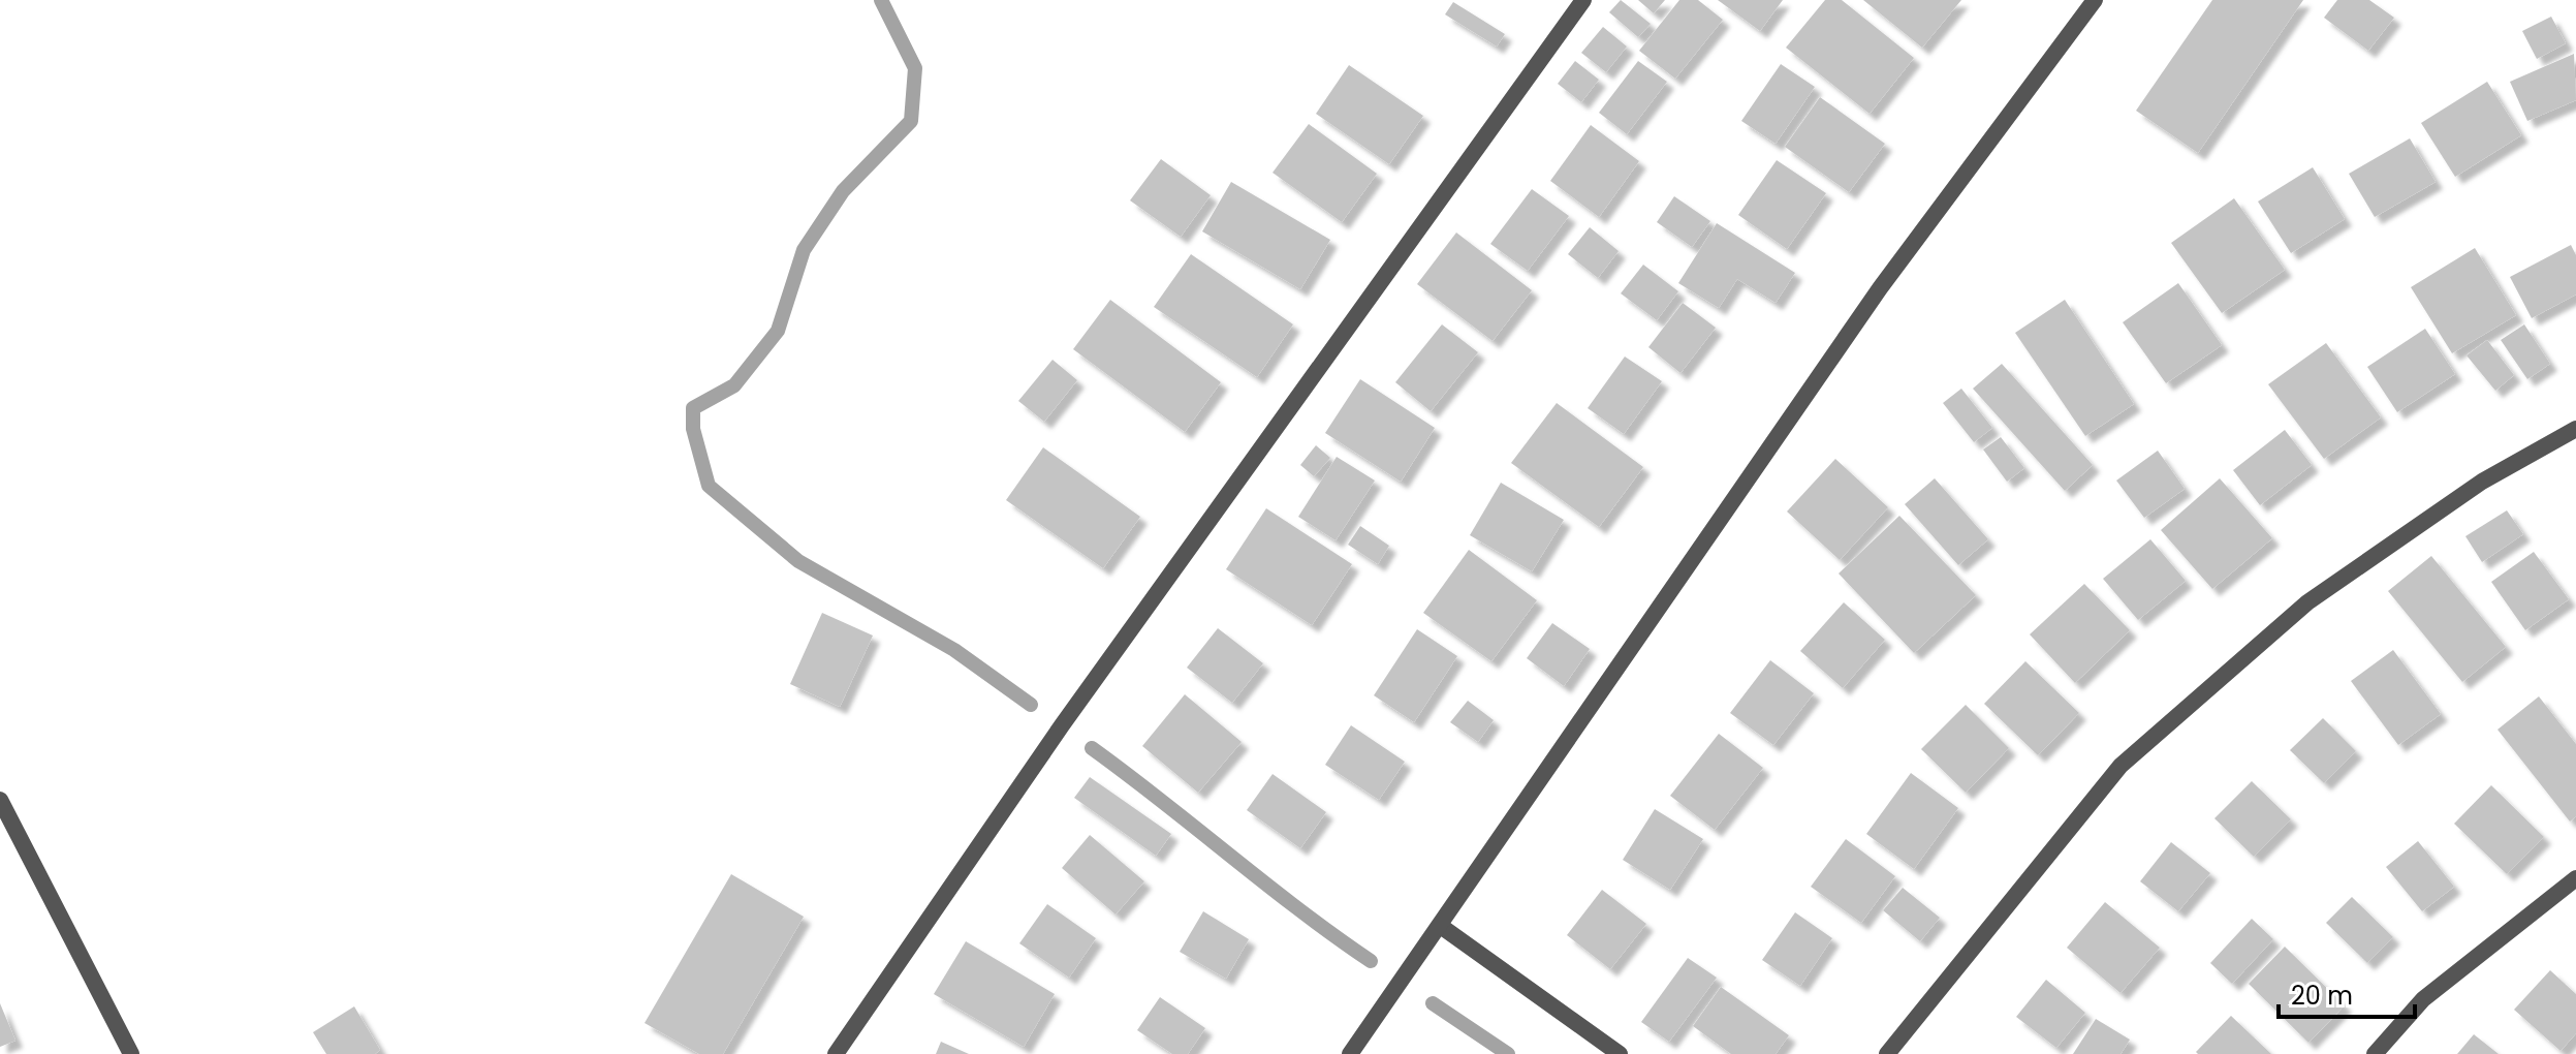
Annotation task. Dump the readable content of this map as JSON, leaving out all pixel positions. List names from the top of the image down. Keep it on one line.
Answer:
{"scale_bar":"20 m"}
